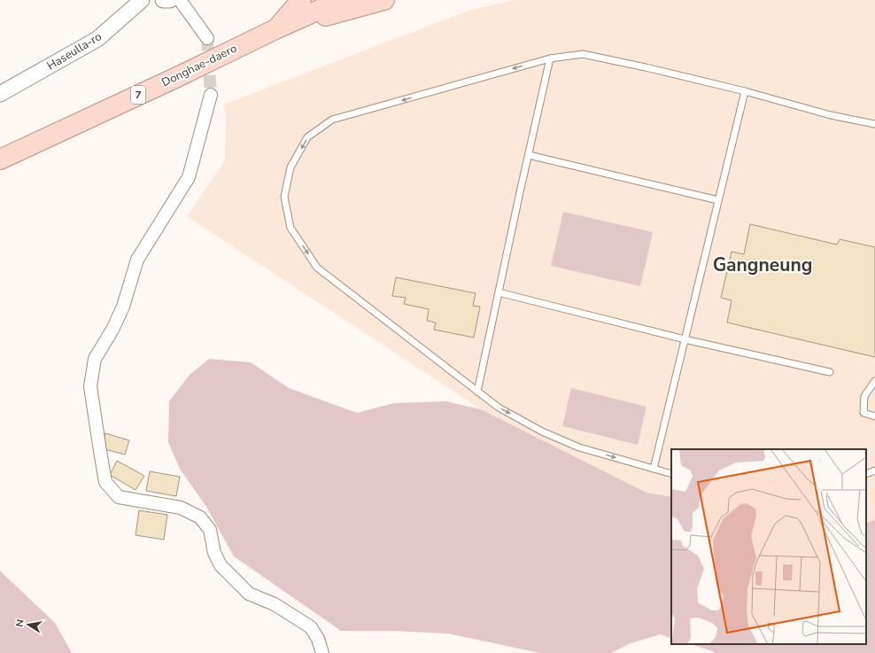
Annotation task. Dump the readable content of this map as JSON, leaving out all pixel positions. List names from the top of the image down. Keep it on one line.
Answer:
{"streets":{"main road":["Donghae-daero","7"],"street":["Haseulla-ro"]},"districts":["Gangneung"],"north":"left"}
